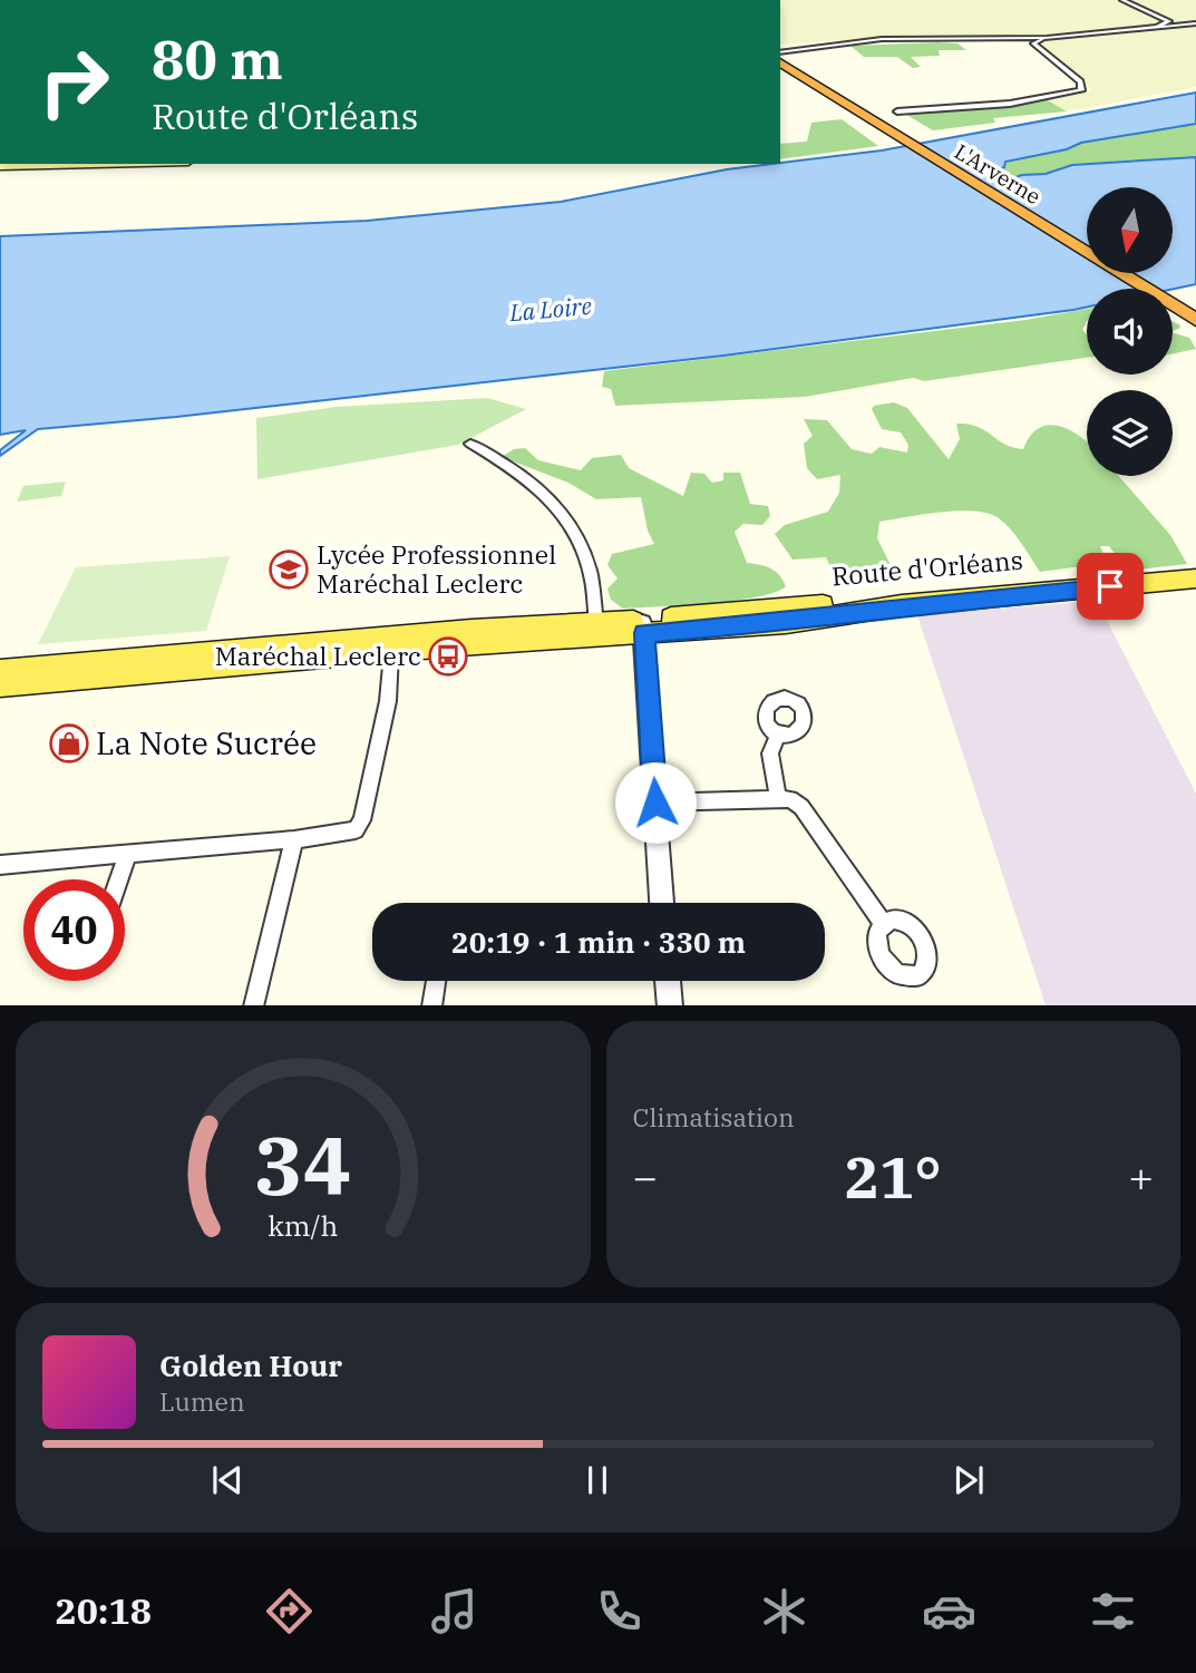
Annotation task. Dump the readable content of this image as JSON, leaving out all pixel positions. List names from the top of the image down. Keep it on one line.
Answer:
{"streets":{"highway":["L'Arverne"],"main road":["Route d'Orléans"]},"water":["La Loire"],"places":{"school or university":["Lycée Professionnel Maréchal Leclerc"],"bus stop":["Maréchal Leclerc"],"shop":["La Note Sucrée"]},"north":"bottom","page":{"turn":["80 m","Route d'Orléans"],"limit":"40","trip":"20:19 · 1 min · 330 m","tile":"Climatisation","heat":["−","21°","+"],"song":["Golden Hour","Lumen"],"tabs":"20:18","gauge":["34","km/h"]}}
